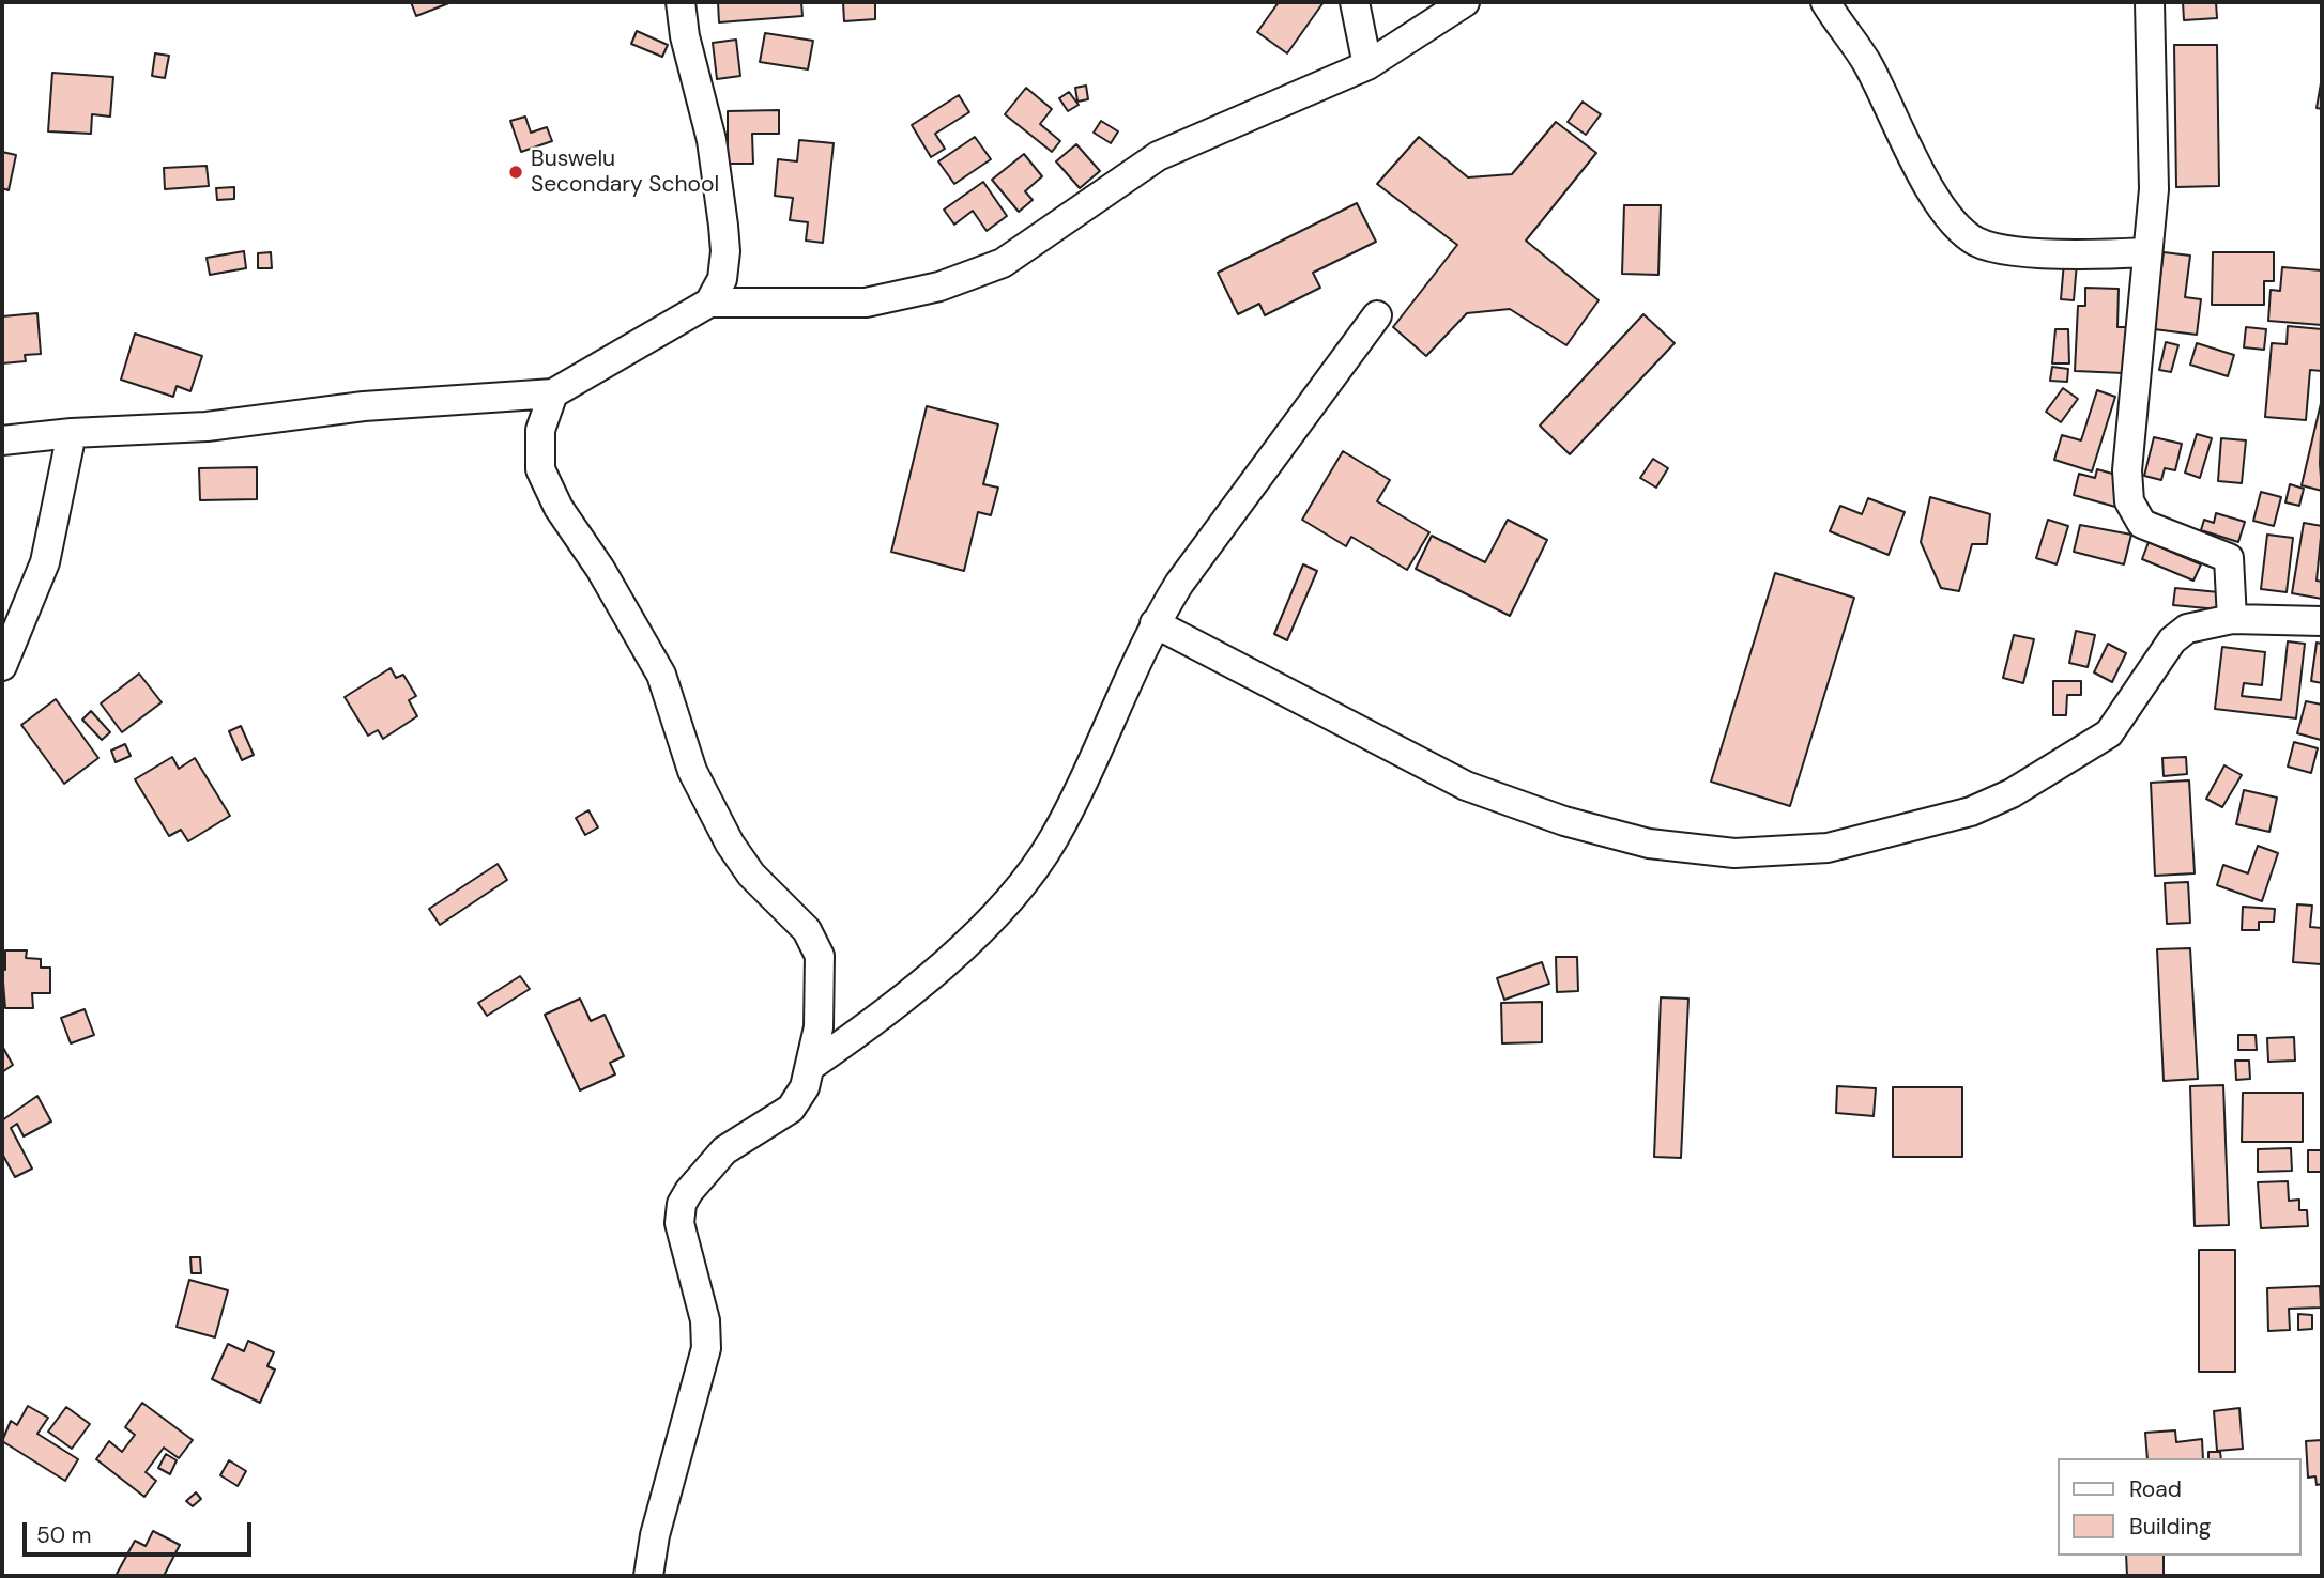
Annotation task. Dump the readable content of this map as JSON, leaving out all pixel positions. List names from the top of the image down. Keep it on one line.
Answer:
{"places":["Buswelu Secondary School"],"legend":["Road","Building"],"scale_bar":"50 m"}
